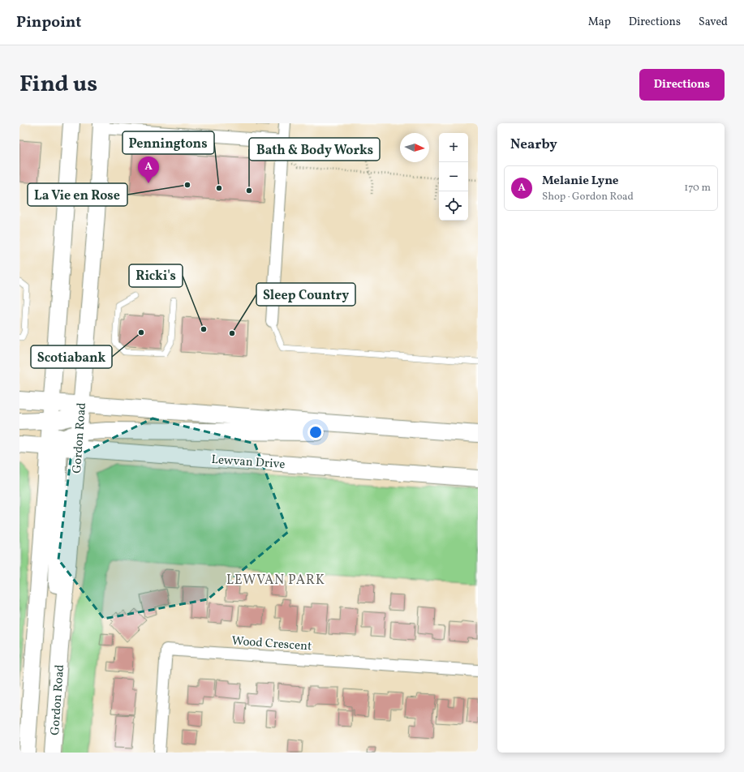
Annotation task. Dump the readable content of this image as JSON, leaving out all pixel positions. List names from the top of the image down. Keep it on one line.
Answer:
{"streets":{"main road":["Gordon Road","Lewvan Drive"],"street":["Wood Crescent"]},"crossings":[["Gordon Road","Lewvan Drive"]],"districts":["LEWVAN PARK"],"places":["La Vie en Rose","Penningtons","Bath & Body Works","Ricki's","Scotiabank","Sleep Country"],"north":"right","page":{"header":"Pinpoint","nav":["Map","Directions","Saved"],"title":"Find us","buttons":"Directions","heading":"Nearby","map_buttons":["+","−"],"pins":"A","list":[{"mark":"A","name":"Melanie Lyne","note":"Shop · Gordon Road","value":"170 m"}]}}
